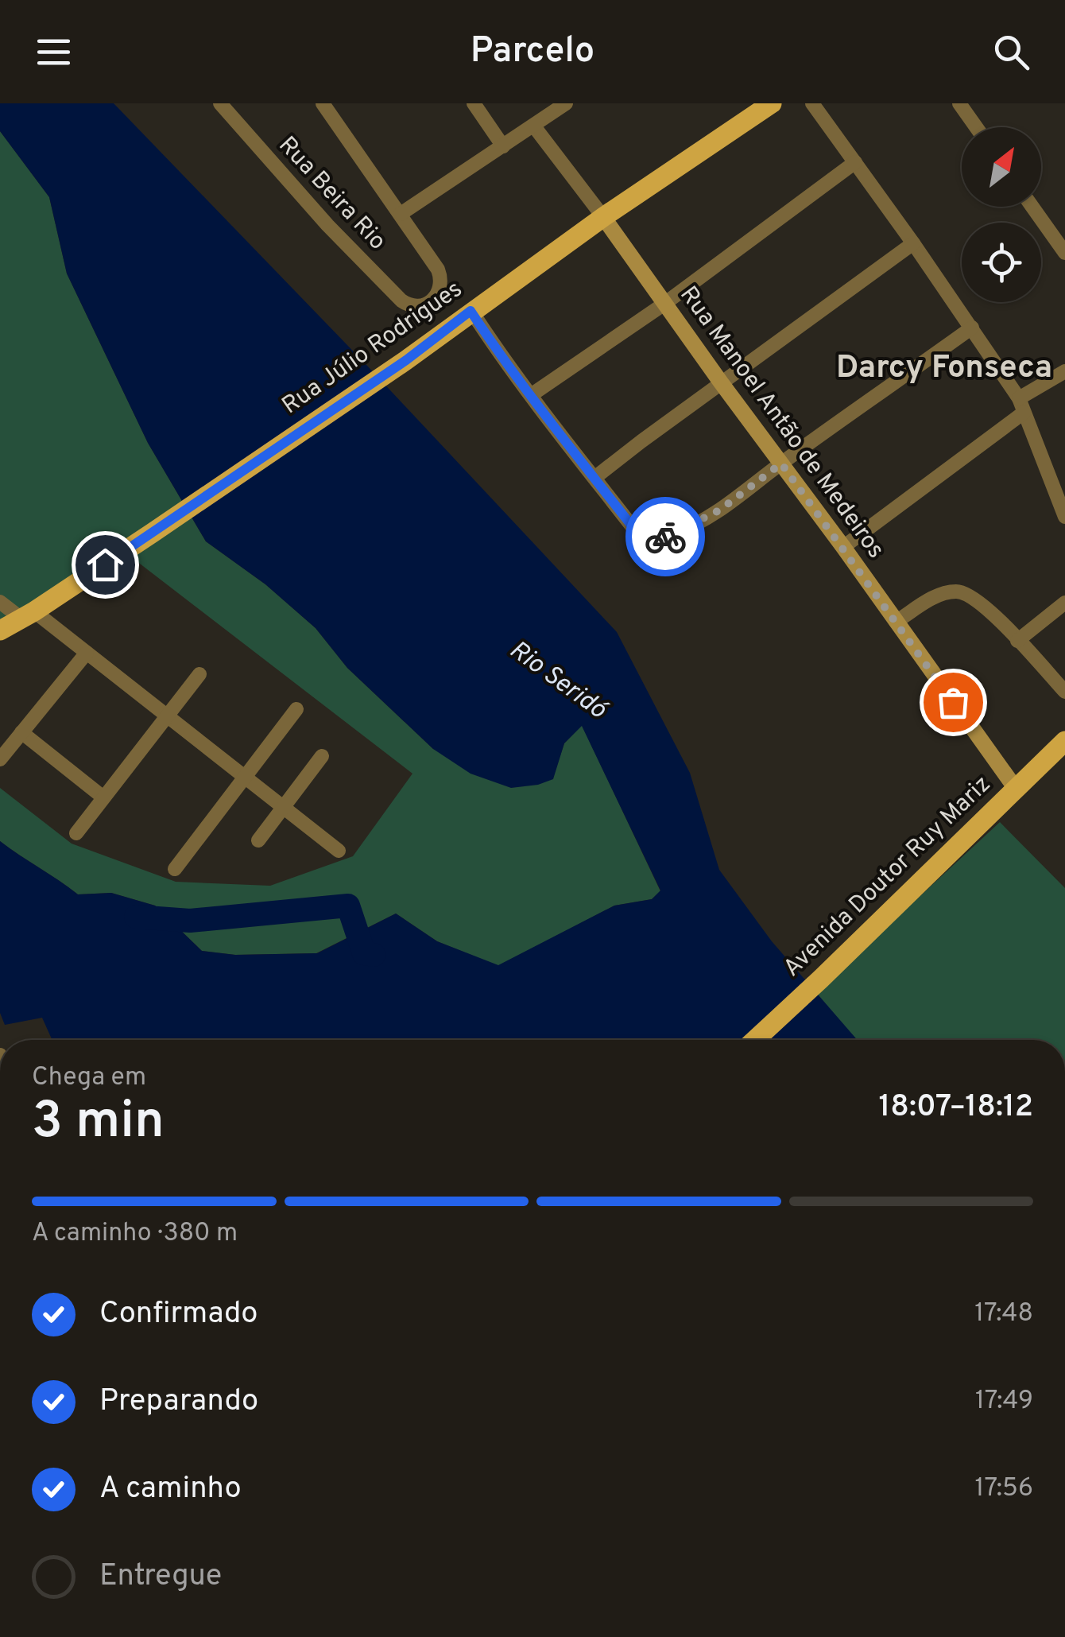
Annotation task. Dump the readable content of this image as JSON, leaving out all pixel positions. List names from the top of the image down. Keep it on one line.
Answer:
{"streets":{"main road":["Rua Júlio Rodrigues","Avenida Doutor Ruy Mariz"],"street":["Rua Beira Rio","Rua Manoel Antão de Medeiros"]},"crossings":[["Rua Júlio Rodrigues","Rua Manoel Antão de Medeiros"],["Rua Manoel Antão de Medeiros","Avenida Doutor Ruy Mariz"]],"districts":["Darcy Fonseca"],"water":["Rio Seridó"],"north":"top right","page":{"header":"Parcelo","heading":["3 min","Chega em","18:07–18:12"],"bar":"A caminho · 380 m","list":[["Confirmado","17:48"],["Preparando","17:49"],["A caminho","17:56"],"Entregue"]}}
